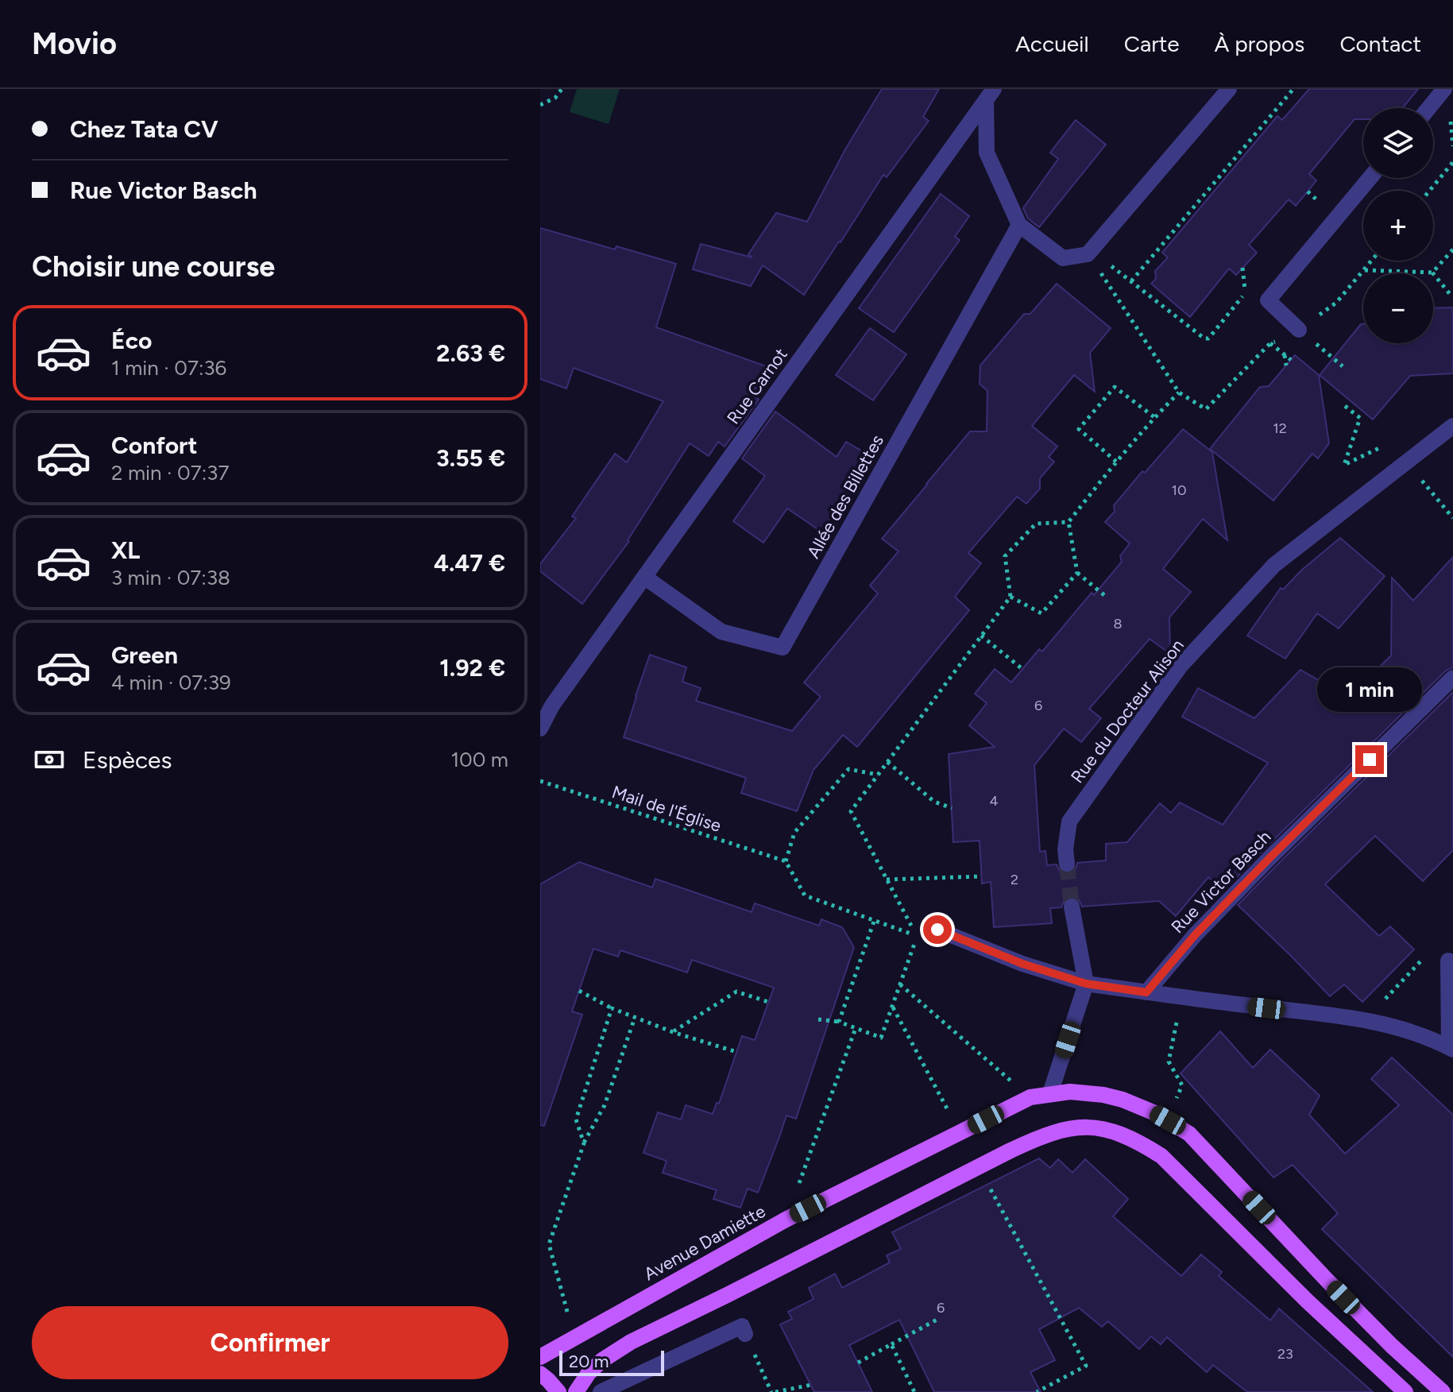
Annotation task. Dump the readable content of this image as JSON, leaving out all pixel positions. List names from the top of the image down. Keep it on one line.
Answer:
{"streets":{"main road":["Avenue Damiette"],"street":["Rue Carnot","Allée des Billettes","Rue du Docteur Alison","Rue Victor Basch"],"path":["Mail de l'Église"]},"crossings":[["Rue Carnot","Allée des Billettes"]],"house_numbers":["12","10","8","6","4","2","6","23"],"scale_bar":"20 m","page":{"header":"Movio","nav":["Accueil","Carte","À propos","Contact"],"banner":["Chez Tata CV","Rue Victor Basch"],"map_buttons":["+","−"],"heading":"Choisir une course","list":[{"name":"Éco","note":"1 min · 07:36","value":"2.63 €"},{"name":"Confort","note":"2 min · 07:37","value":"3.55 €"},{"name":"XL","note":"3 min · 07:38","value":"4.47 €"},{"name":"Green","note":"4 min · 07:39","value":"1.92 €"}],"bubble":"1 min","pay":["Espèces","100 m"],"buttons":"Confirmer","scale":"20 m"}}
